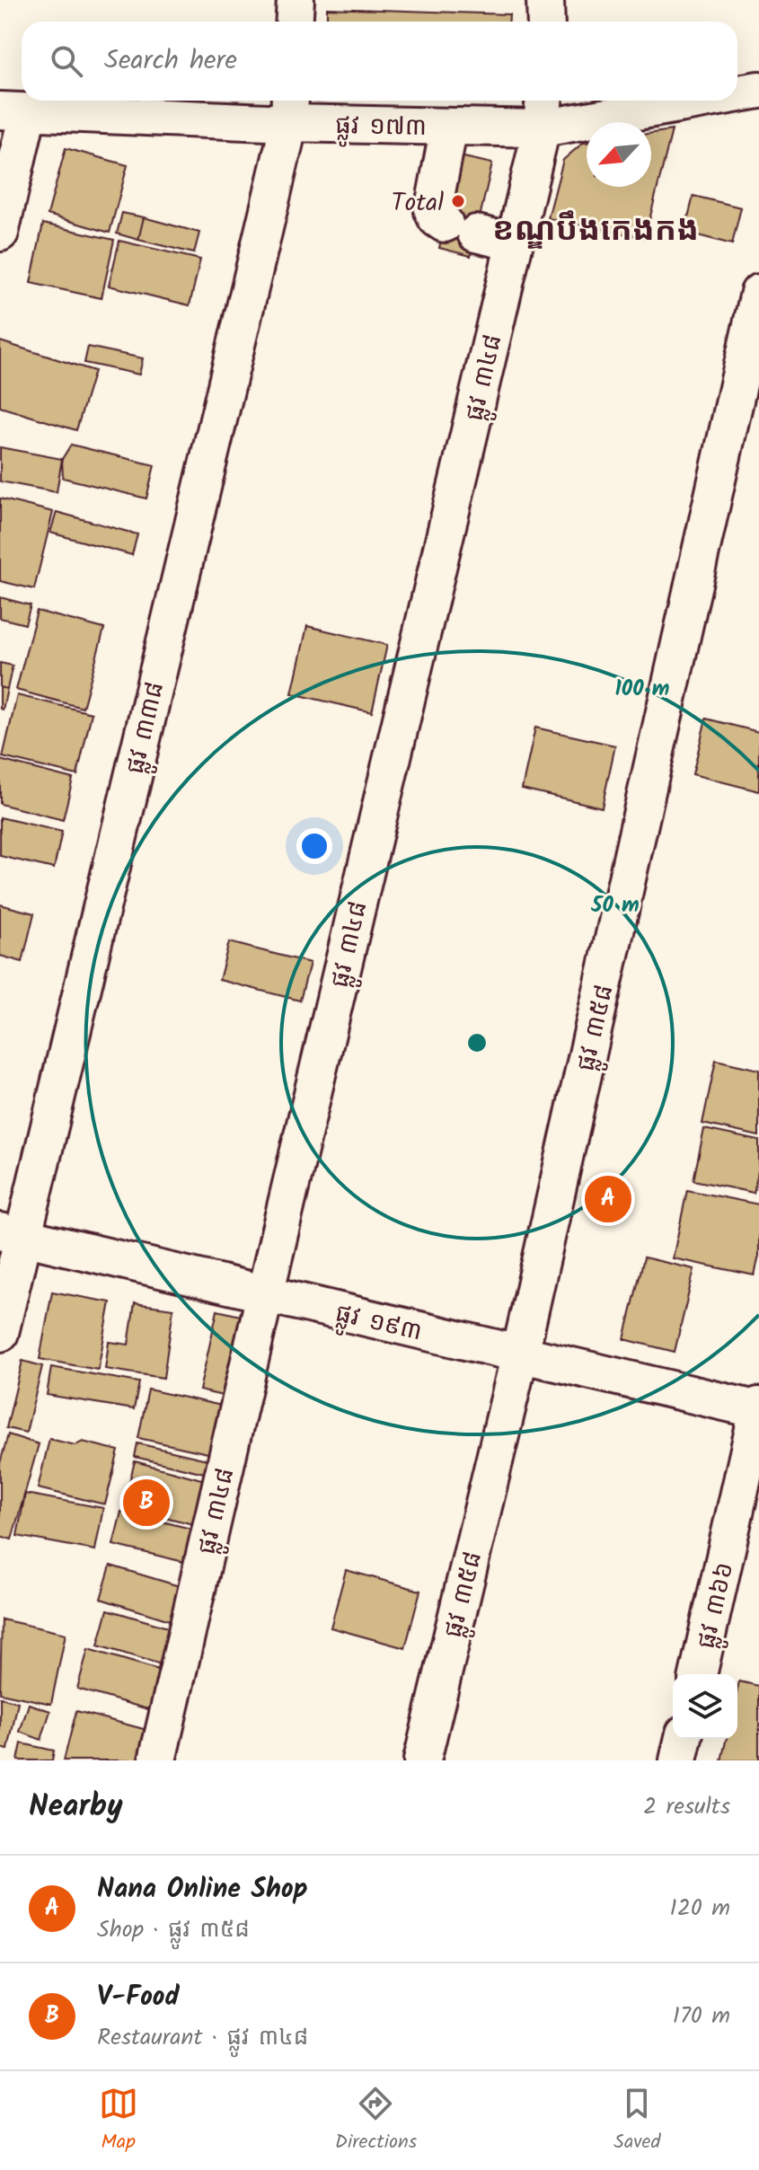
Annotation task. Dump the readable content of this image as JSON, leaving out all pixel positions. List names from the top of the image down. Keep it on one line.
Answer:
{"streets":{"street":["ផ្លូវ ១៧៣","ផ្លូវ ៣៤៨","ផ្លូវ ៣៣៨","ផ្លូវ ៣៥៨","ផ្លូវ ១៩៣","ផ្លូវ ៣៦៦"]},"crossings":[["ផ្លូវ ១៧៣","ផ្លូវ ៣៤៨"],["ផ្លូវ ១៧៣","ផ្លូវ ៣៣៨"],["ផ្លូវ ៣៤៨","ផ្លូវ ១៩៣"],["ផ្លូវ ៣៣៨","ផ្លូវ ១៩៣"],["ផ្លូវ ៣៥៨","ផ្លូវ ១៩៣"],["ផ្លូវ ១៩៣","ផ្លូវ ៣៦៦"]],"districts":["ខណ្ឌបឹងកេងកង"],"places":["Total"],"north":"bottom left","page":{"search":"Search here","pins":["A","B"],"heading":["Nearby","2 results"],"list":[{"mark":"A","name":"Nana Online Shop","note":"Shop · ផ្លូវ ៣៥៨","value":"120 m"},{"mark":"B","name":"V-Food","note":"Restaurant · ផ្លូវ ៣៤៨","value":"170 m"}],"nav":["Map","Directions","Saved"]},"rings":["100 m","50 m"]}
